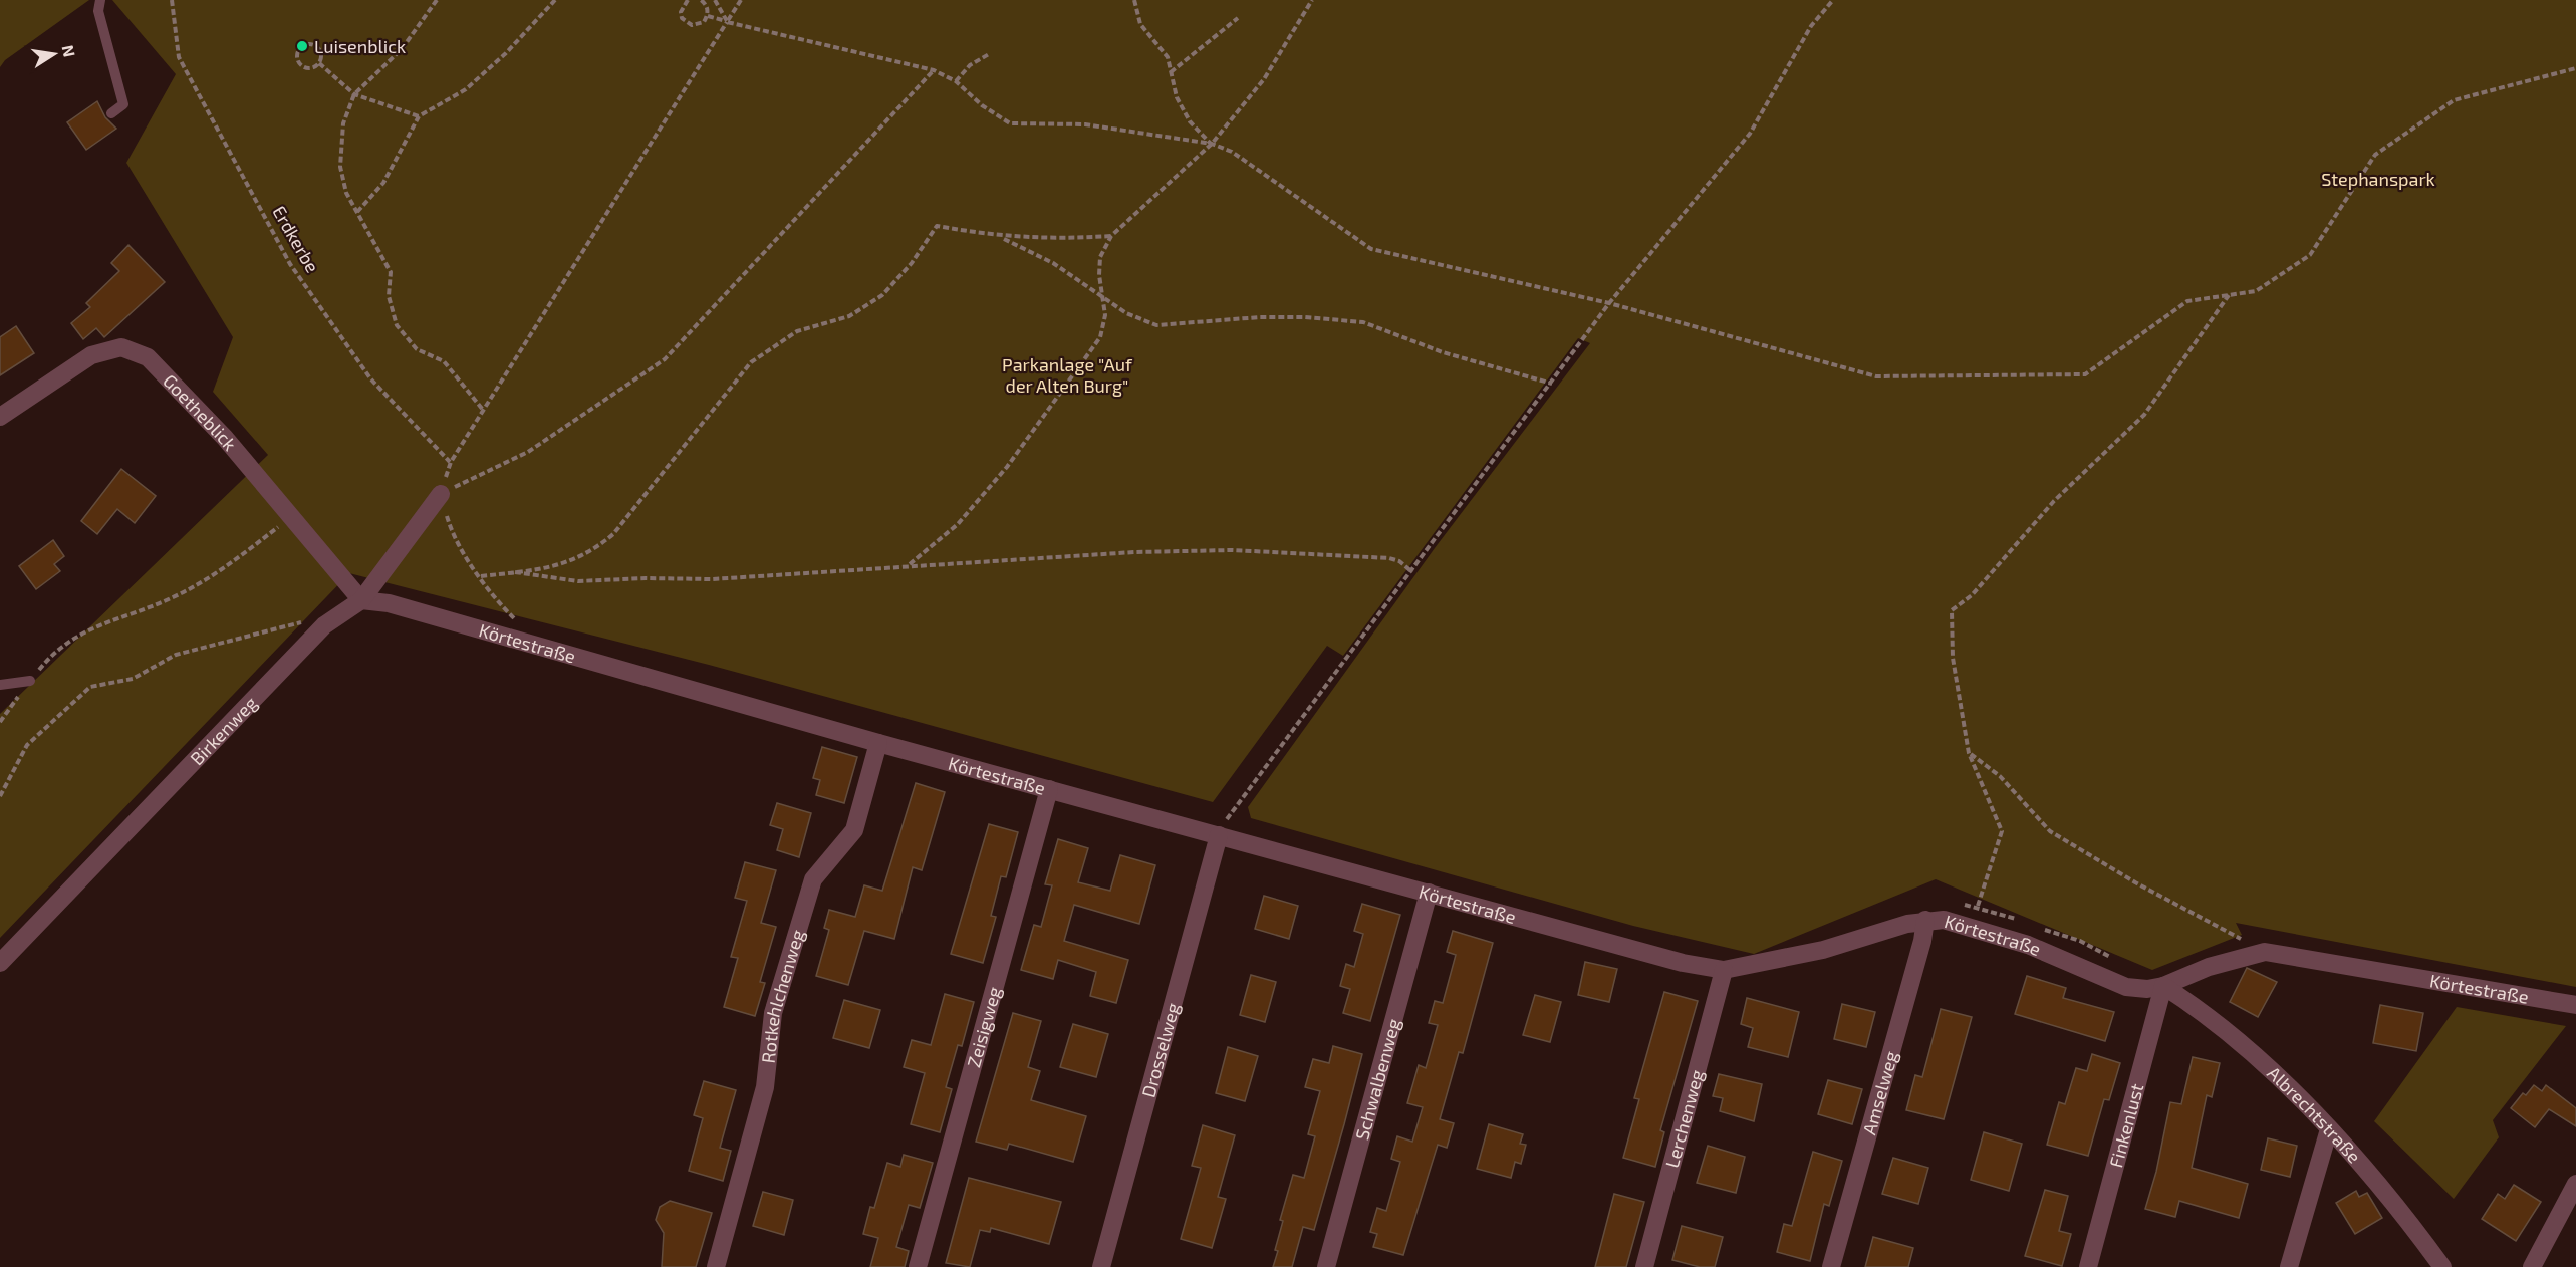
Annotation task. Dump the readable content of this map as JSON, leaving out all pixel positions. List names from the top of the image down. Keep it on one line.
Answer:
{"streets":{"street":["Goetheblick","Körtestraße","Birkenweg","Rotkehlchenweg","Zeisigweg","Drosselweg","Schwalbenweg","Amselweg","Albrechtstraße","Lerchenweg","Finkenlust"],"path":["Erdkerbe"]},"crossings":[["Goetheblick","Körtestraße"],["Goetheblick","Birkenweg"],["Körtestraße","Birkenweg"],["Körtestraße","Rotkehlchenweg"],["Körtestraße","Zeisigweg"],["Körtestraße","Drosselweg"],["Körtestraße","Schwalbenweg"],["Körtestraße","Amselweg"],["Körtestraße","Albrechtstraße"],["Körtestraße","Lerchenweg"],["Körtestraße","Finkenlust"],["Albrechtstraße","Finkenlust"]],"parks":["Stephanspark","Parkanlage \"Auf der Alten Burg\""],"places":["Luisenblick"],"north":"right"}
